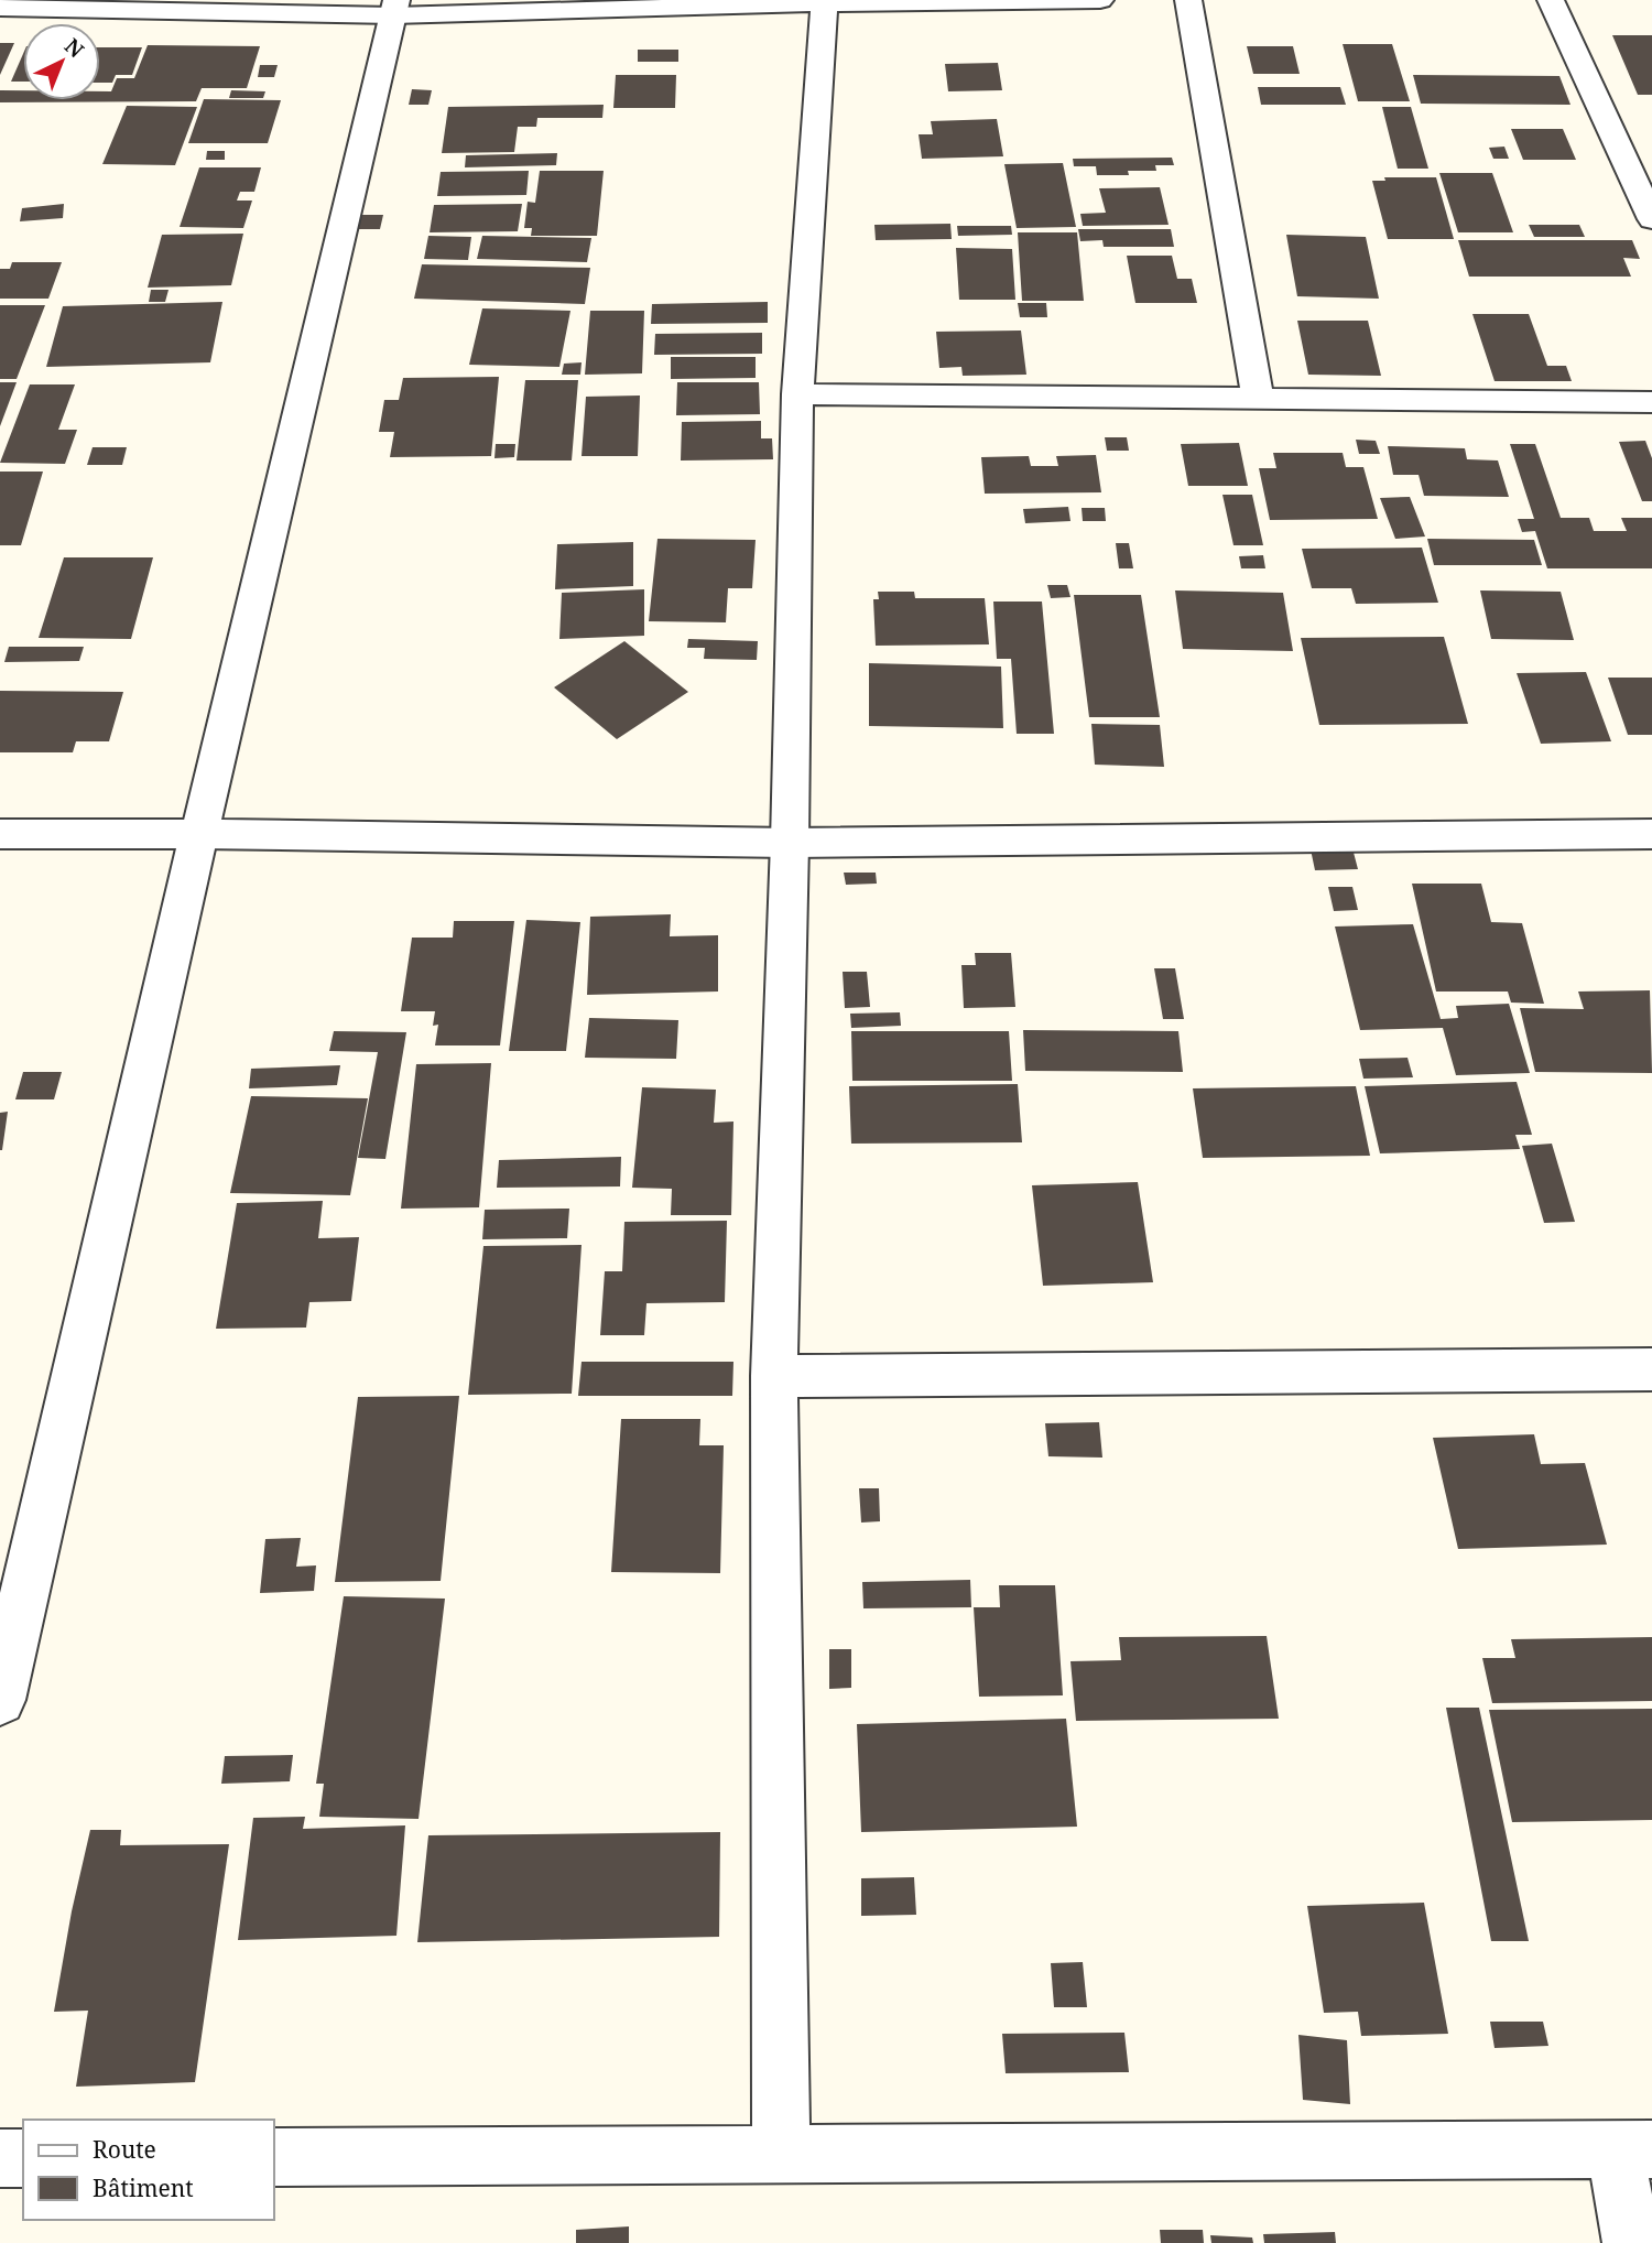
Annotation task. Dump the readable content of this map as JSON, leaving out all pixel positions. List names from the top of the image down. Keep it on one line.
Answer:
{"legend":["Route","Bâtiment"],"north":"top right"}
